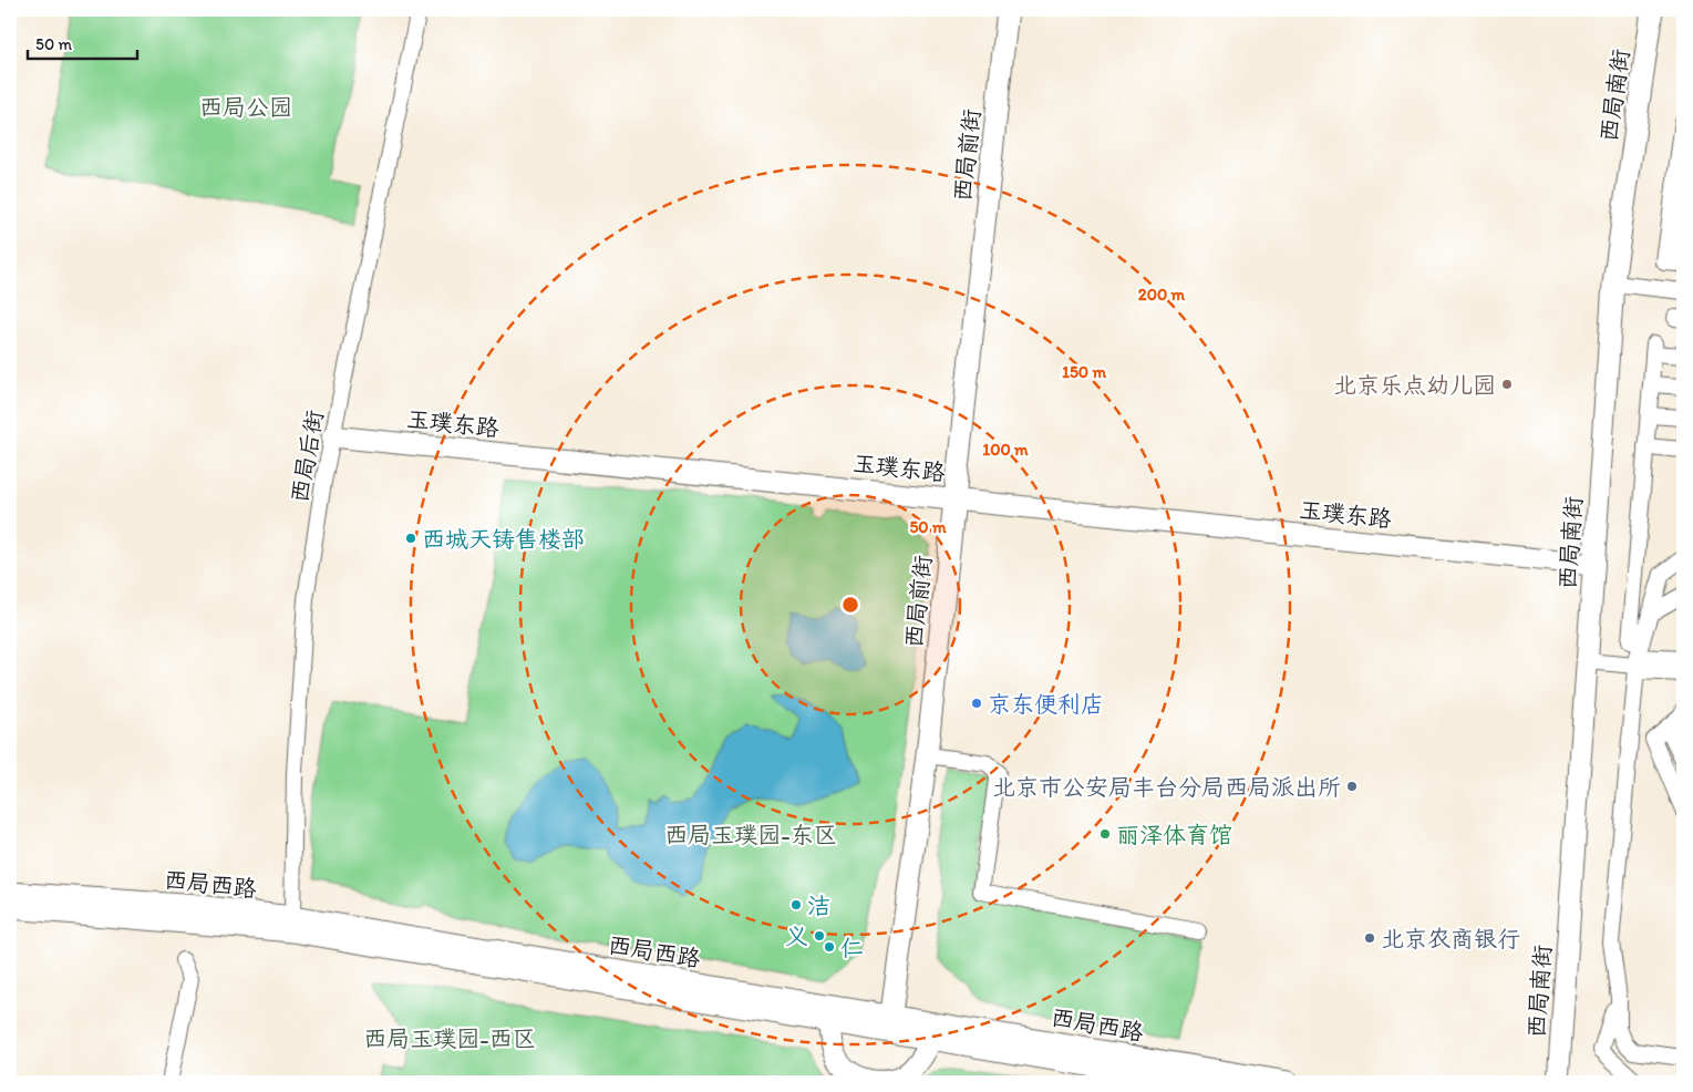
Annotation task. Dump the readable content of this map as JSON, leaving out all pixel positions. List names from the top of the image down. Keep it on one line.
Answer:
{"streets":{"street":["西局南街","西局前街","玉璞东路","西局后街","西局西路"]},"crossings":[["西局南街","玉璞东路"],["西局前街","玉璞东路"],["西局前街","西局西路"],["玉璞东路","西局后街"],["西局后街","西局西路"]],"parks":["西局公园","西局玉璞园-东区","西局玉璞园-西区"],"places":["北京乐点幼儿园","西城天铸售楼部","京东便利店","北京市公安局丰台分局西局派出所","丽泽体育馆","洁","义","北京农商银行","仁"],"scale_bar":"50 m","rings":["200 m","150 m","100 m","50 m"]}
